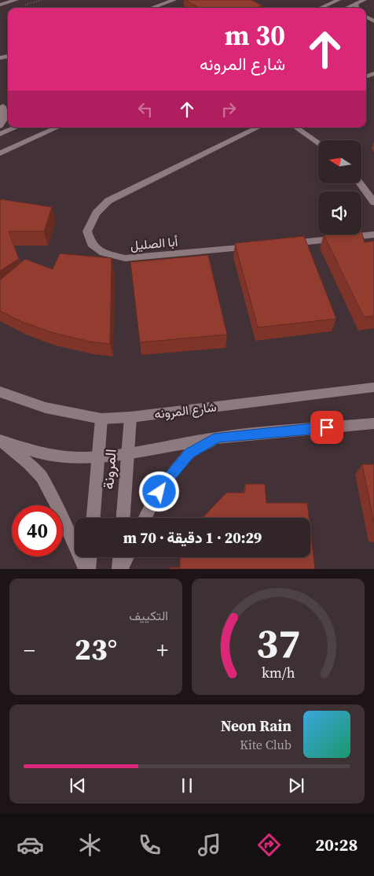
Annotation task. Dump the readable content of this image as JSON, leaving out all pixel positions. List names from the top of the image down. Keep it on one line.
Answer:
{"streets":{"street":["أبا الصليل","شارع المرونه","المرونة"]},"crossings":[["شارع المرونه","المرونة"]],"north":"left","page":{"turn":["30 m","شارع المرونه"],"limit":"40","trip":"20:29 · 1 دقيقة · 70 m","tile":"التكييف","heat":["−","23°","+"],"song":["Neon Rain","Kite Club"],"tabs":"20:28","gauge":["37","km/h"]}}
